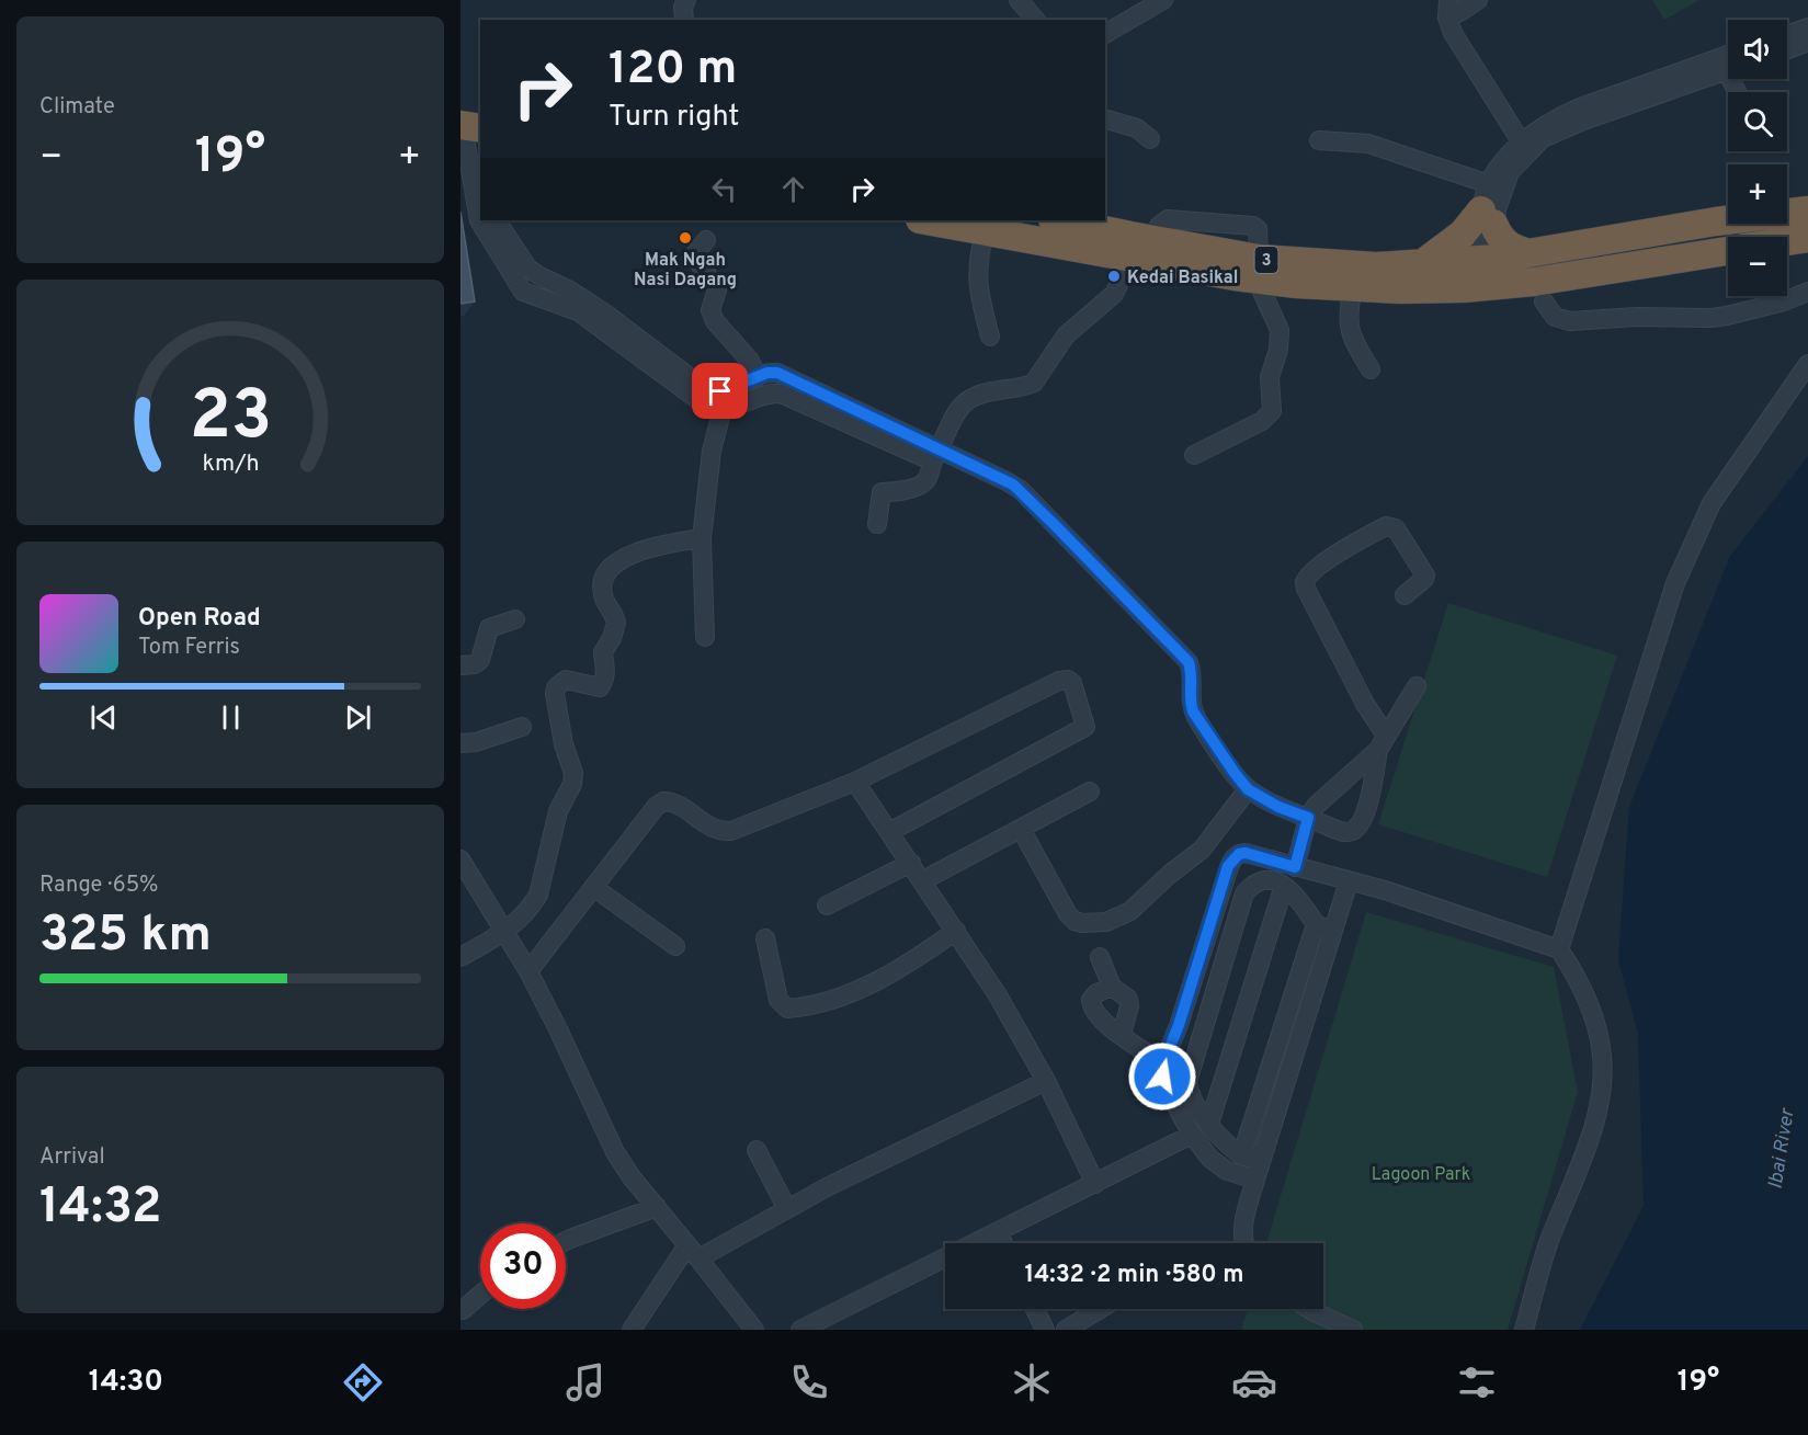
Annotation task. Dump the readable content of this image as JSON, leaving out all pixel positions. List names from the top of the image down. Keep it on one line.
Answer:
{"streets":{"highway":["3"]},"water":["Ibai River"],"parks":["Lagoon Park"],"places":["Mak Ngah Nasi Dagang","Kedai Basikal"],"page":{"tile":["Climate",["Range · 65%","325 km"],["Arrival","14:32"]],"map_buttons":["+","−"],"turn":["120 m","Turn right"],"heat":["−","19°","+"],"song":["Open Road","Tom Ferris"],"limit":"30","trip":"14:32 · 2 min · 580 m","tabs":["14:30","19°"],"gauge":["23","km/h"]}}
